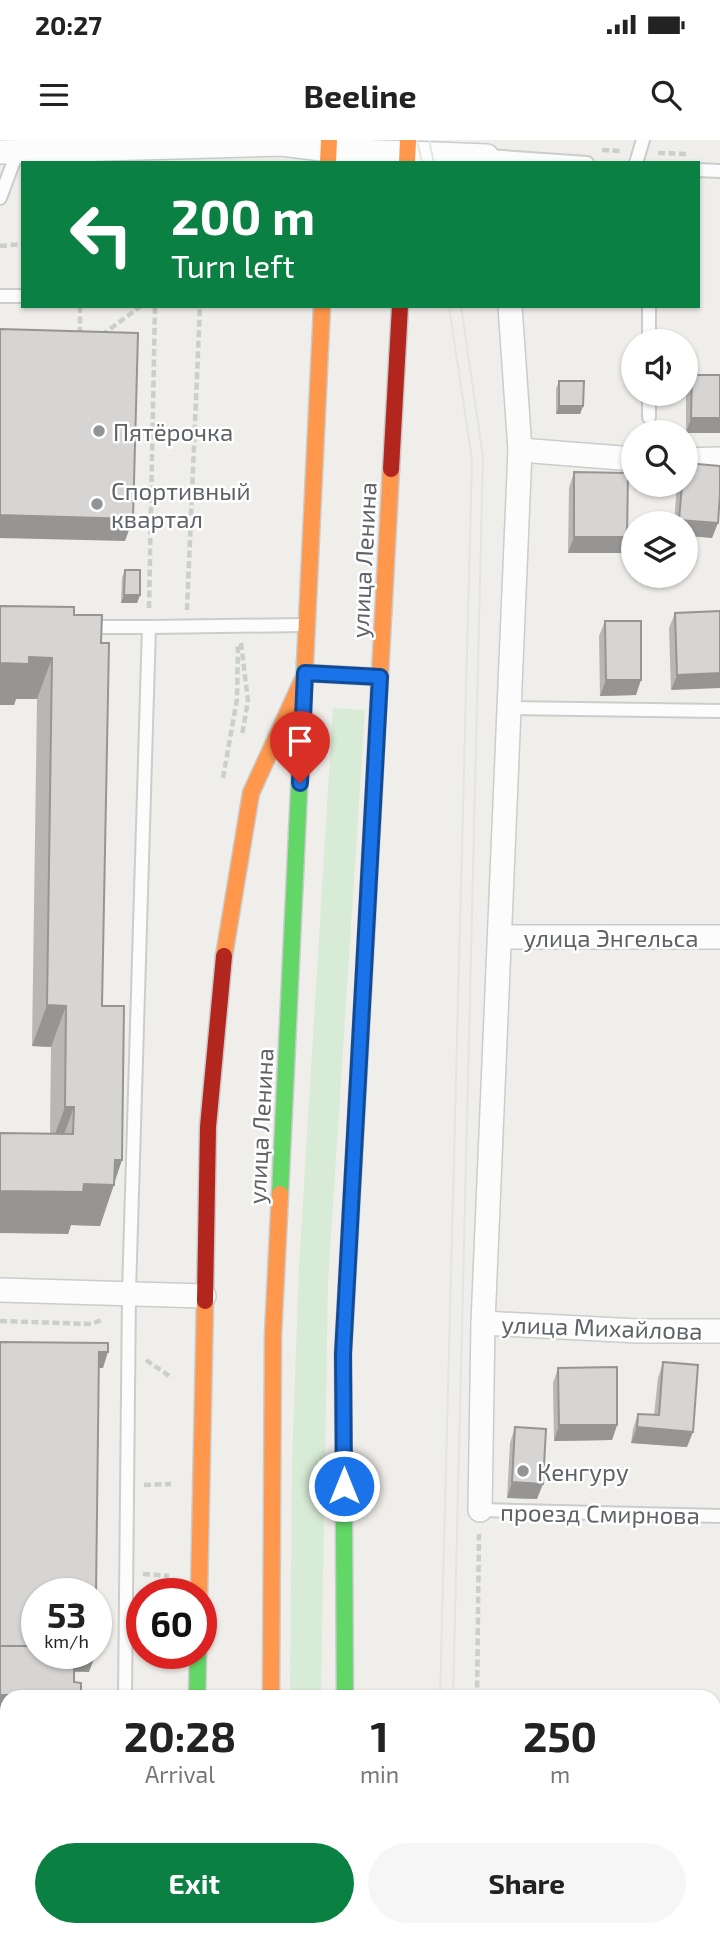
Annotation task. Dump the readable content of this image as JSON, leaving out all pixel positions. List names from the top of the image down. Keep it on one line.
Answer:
{"streets":{"main road":["улица Ленина"],"street":["улица Энгельса","улица Михайлова"],"lane":["проезд Смирнова"]},"places":["Пятёрочка","Спортивный квартал","Кенгуру"],"page":{"status":"20:27","header":"Beeline","turn":["200 m","Turn left"],"speed":"53 km/h","limit":"60","eta":["20:28","Arrival","1","min","250","m"],"buttons":["Exit","Share"]}}
